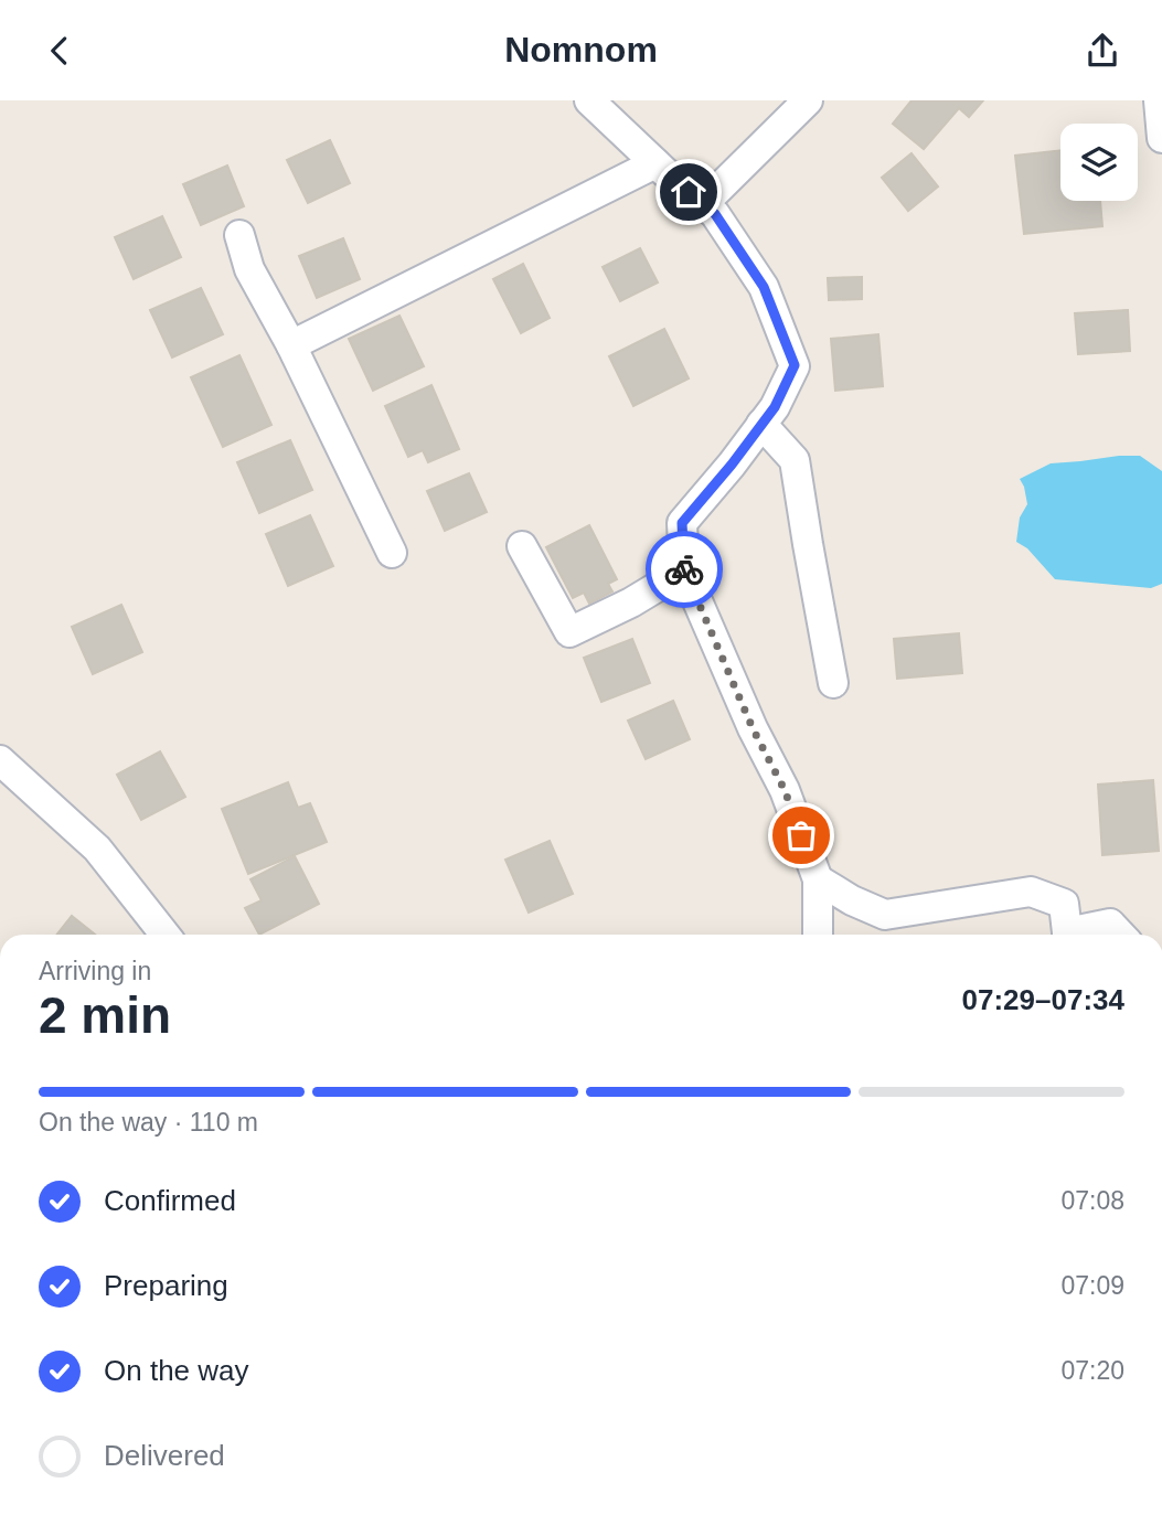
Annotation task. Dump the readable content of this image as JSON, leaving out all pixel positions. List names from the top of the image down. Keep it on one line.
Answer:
{"page":{"header":"Nomnom","heading":["2 min","Arriving in","07:29–07:34"],"bar":"On the way · 110 m","list":[["Confirmed","07:08"],["Preparing","07:09"],["On the way","07:20"],"Delivered"]}}
